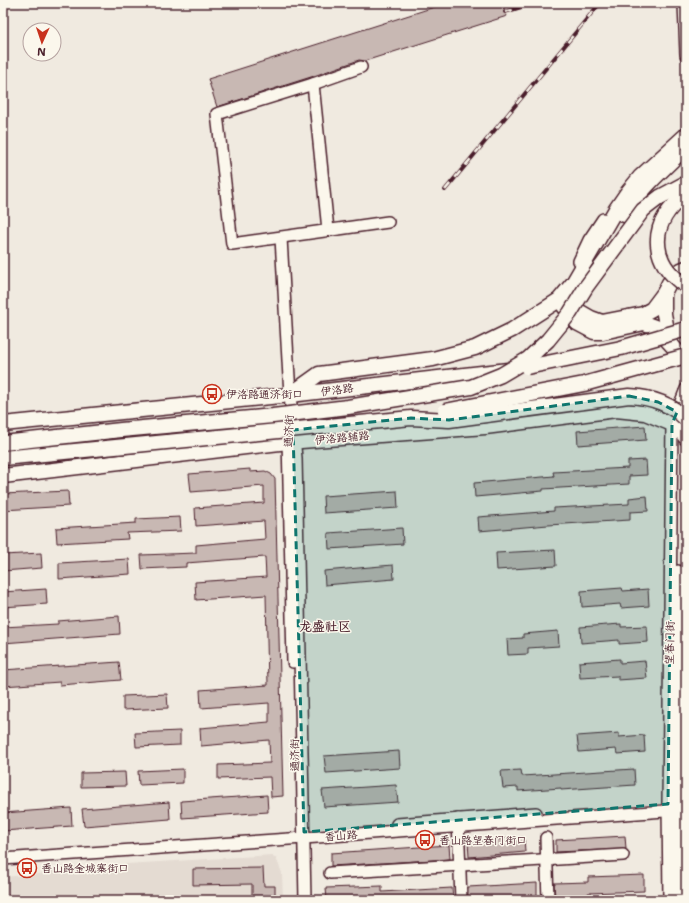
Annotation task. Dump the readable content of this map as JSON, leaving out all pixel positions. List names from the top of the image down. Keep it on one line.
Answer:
{"streets":{"main road":["伊洛路","伊洛路辅路"],"street":["通济街","望春门街","香山路"]},"crossings":[["伊洛路","通济街"],["通济街","伊洛路辅路"],["通济街","香山路"],["伊洛路辅路","望春门街"],["望春门街","香山路"]],"districts":["龙盛社区"],"places":{"bus stop":["伊洛路通济街口","香山路望春门街口","香山路金城寨街口"]},"north":"bottom"}
